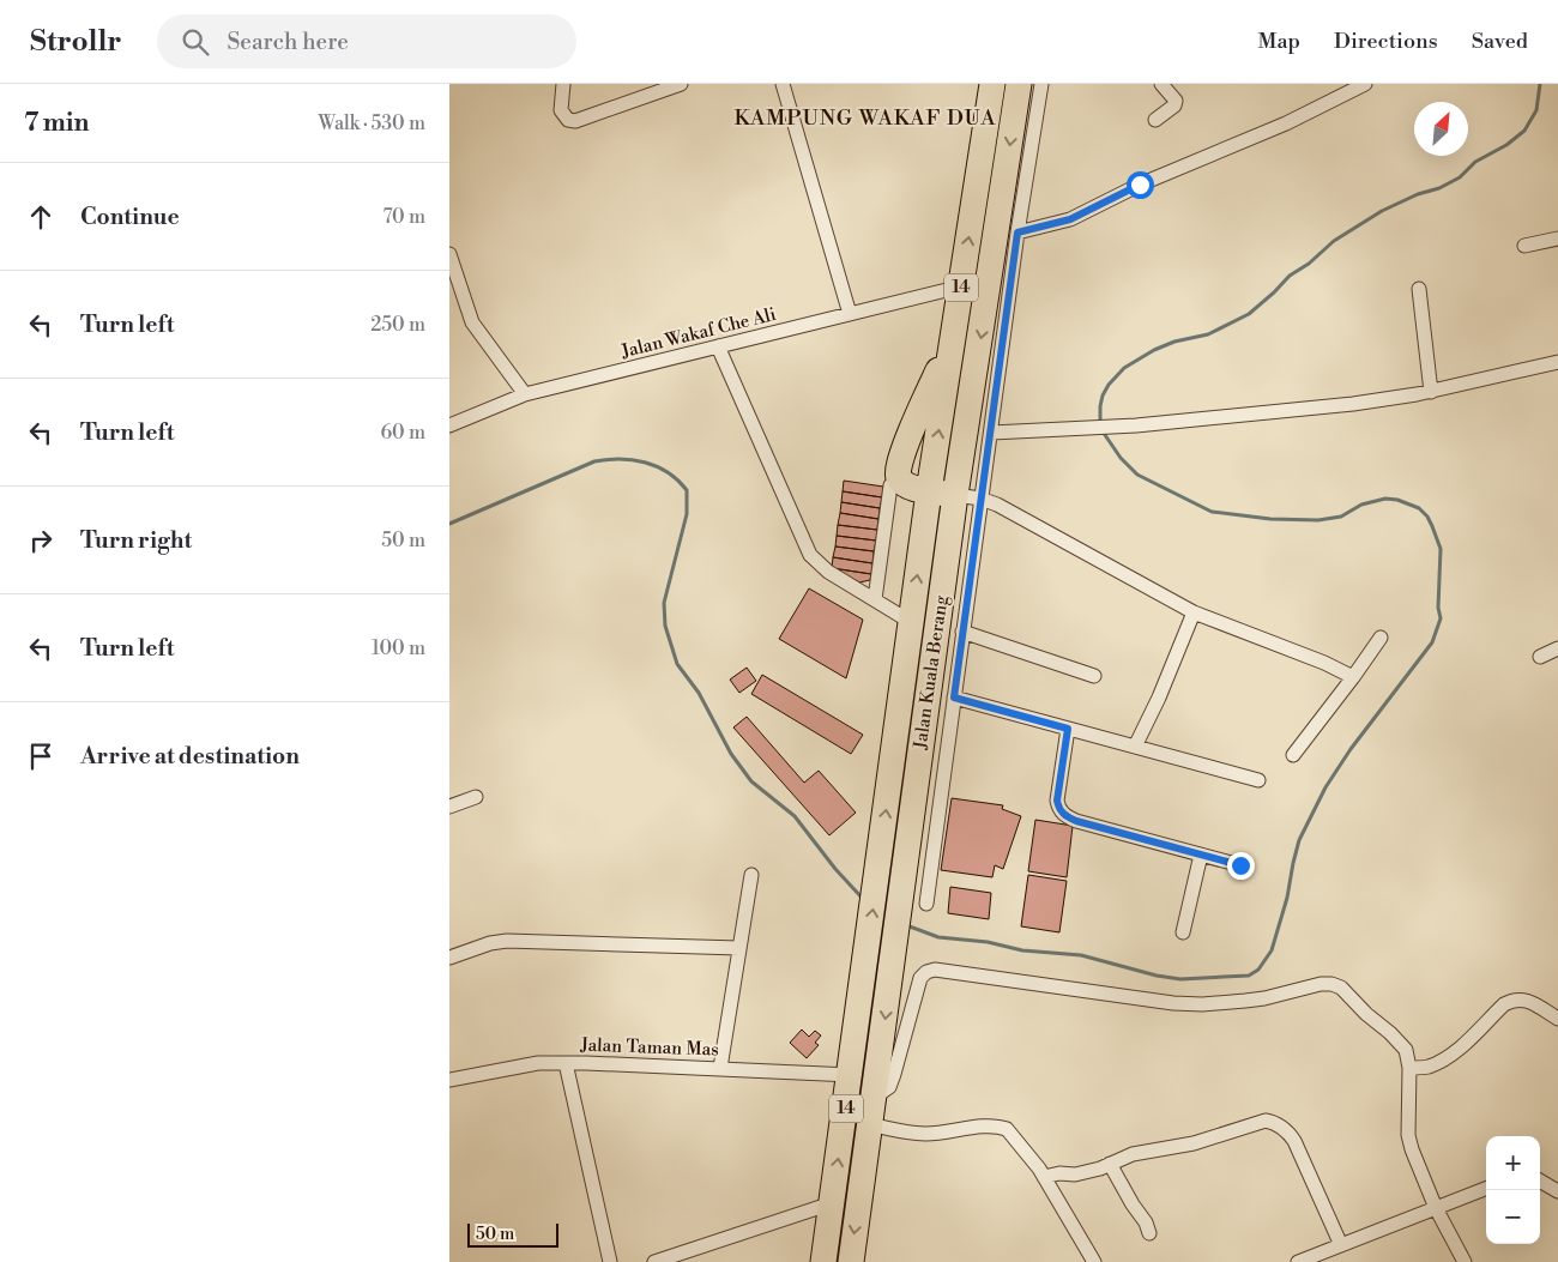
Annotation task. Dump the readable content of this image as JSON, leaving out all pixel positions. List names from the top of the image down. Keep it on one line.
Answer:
{"streets":{"highway":["14","Jalan Kuala Berang"],"street":["Jalan Wakaf Che Ali","Jalan Taman Mas"]},"crossings":[["Jalan Wakaf Che Ali","Jalan Kuala Berang"],["Jalan Kuala Berang","Jalan Taman Mas"]],"districts":["KAMPUNG WAKAF DUA"],"scale_bar":"50 m","north":"top right","page":{"header":"Strollr","search":"Search here","nav":["Map","Directions","Saved"],"heading":["7 min","Walk · 530 m"],"list":[["Continue","70 m"],["Turn left","250 m"],["Turn left","60 m"],["Turn right","50 m"],["Turn left","100 m"],"Arrive at destination"],"map_buttons":["+","−"],"scale":"50 m"}}
